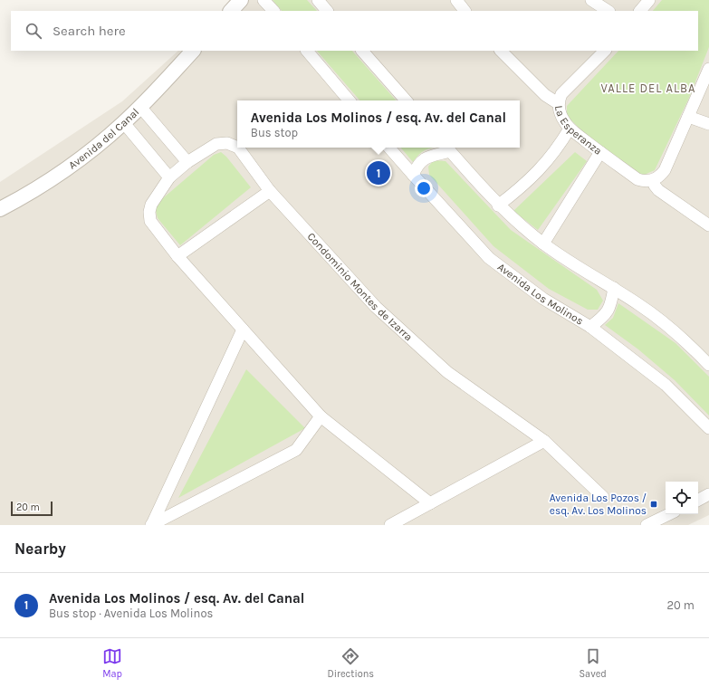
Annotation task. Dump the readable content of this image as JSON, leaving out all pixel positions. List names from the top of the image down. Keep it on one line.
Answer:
{"streets":{"street":["La Esperanza","Avenida del Canal","Condominio Montes de Izarra","Avenida Los Molinos"]},"districts":["VALLE DEL ALBA"],"places":{"transit":["Avenida Los Pozos / esq. Av. Los Molinos"]},"scale_bar":"20 m","page":{"search":"Search here","popup":["Avenida Los Molinos / esq. Av. del Canal","Bus stop"],"pins":"1","scale":"20 m","heading":"Nearby","list":[{"mark":"1","name":"Avenida Los Molinos / esq. Av. del Canal","note":"Bus stop · Avenida Los Molinos","value":"20 m"}],"nav":["Map","Directions","Saved"]}}
